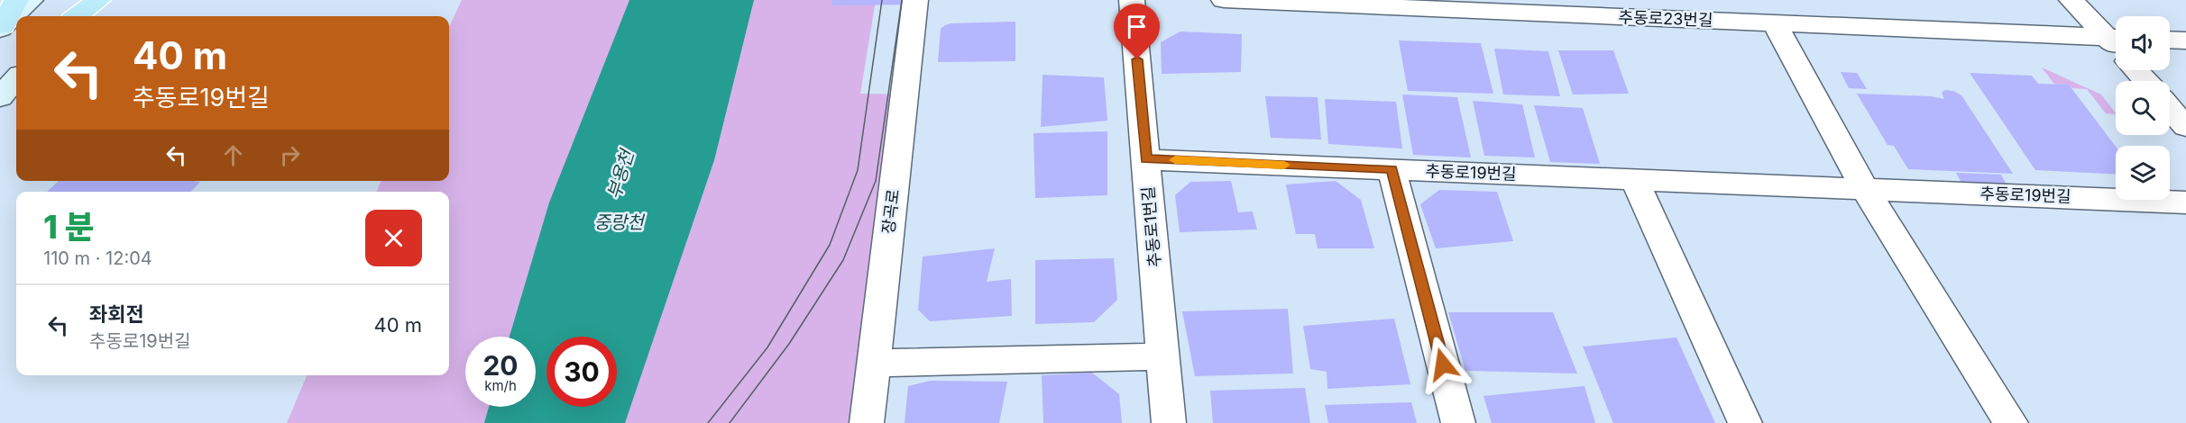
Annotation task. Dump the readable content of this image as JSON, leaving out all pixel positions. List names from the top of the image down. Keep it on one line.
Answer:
{"streets":{"street":["추동로23번길","추동로19번길","장곡로","추동로1번길"]},"crossings":[["추동로19번길","추동로1번길"]],"water":["부용천","중랑천"],"page":{"turn":["40 m","추동로19번길"],"heading":["1 분","110 m · 12:04"],"list":[{"name":"좌회전","note":"추동로19번길","value":"40 m"}],"speed":"20 km/h","limit":"30"}}
